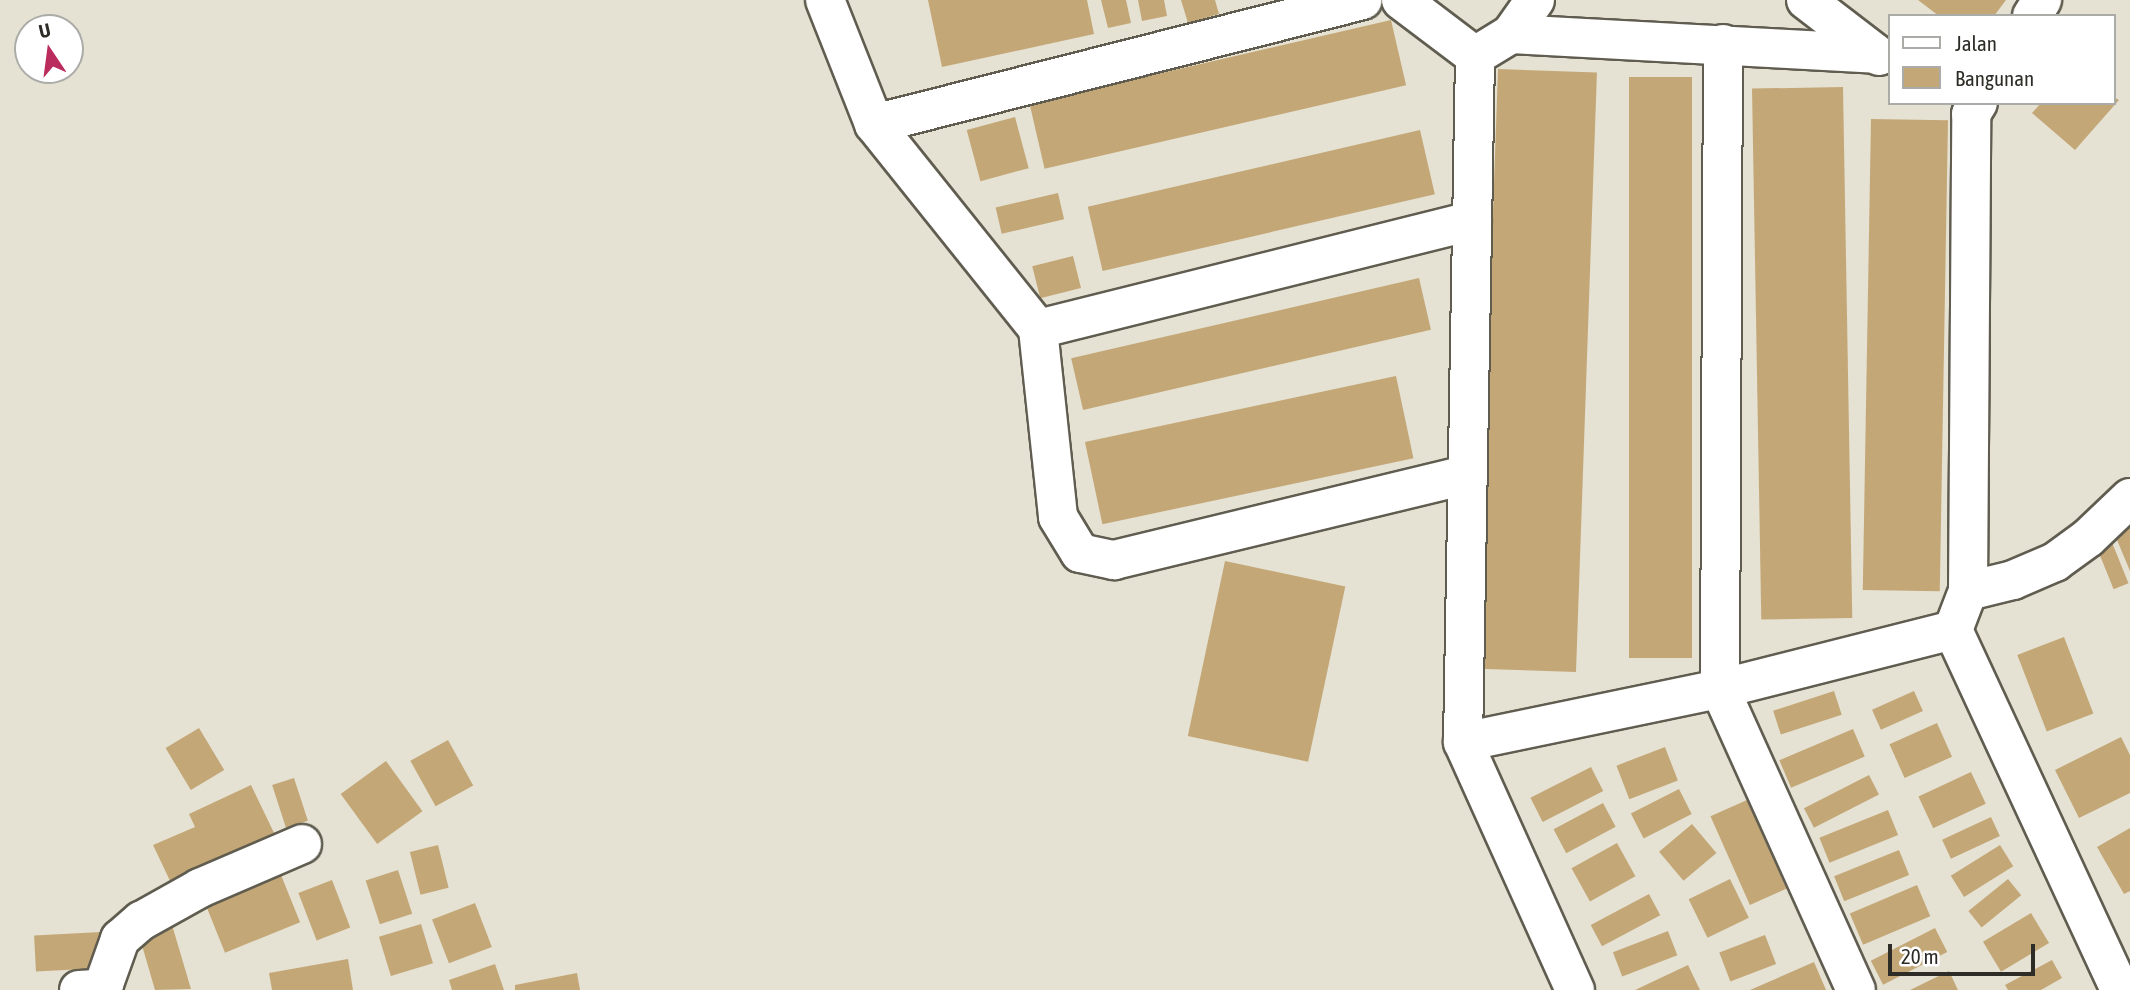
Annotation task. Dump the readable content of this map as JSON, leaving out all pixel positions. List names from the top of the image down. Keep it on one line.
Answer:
{"legend":["Jalan","Bangunan"],"scale_bar":"20 m","north":"top"}
